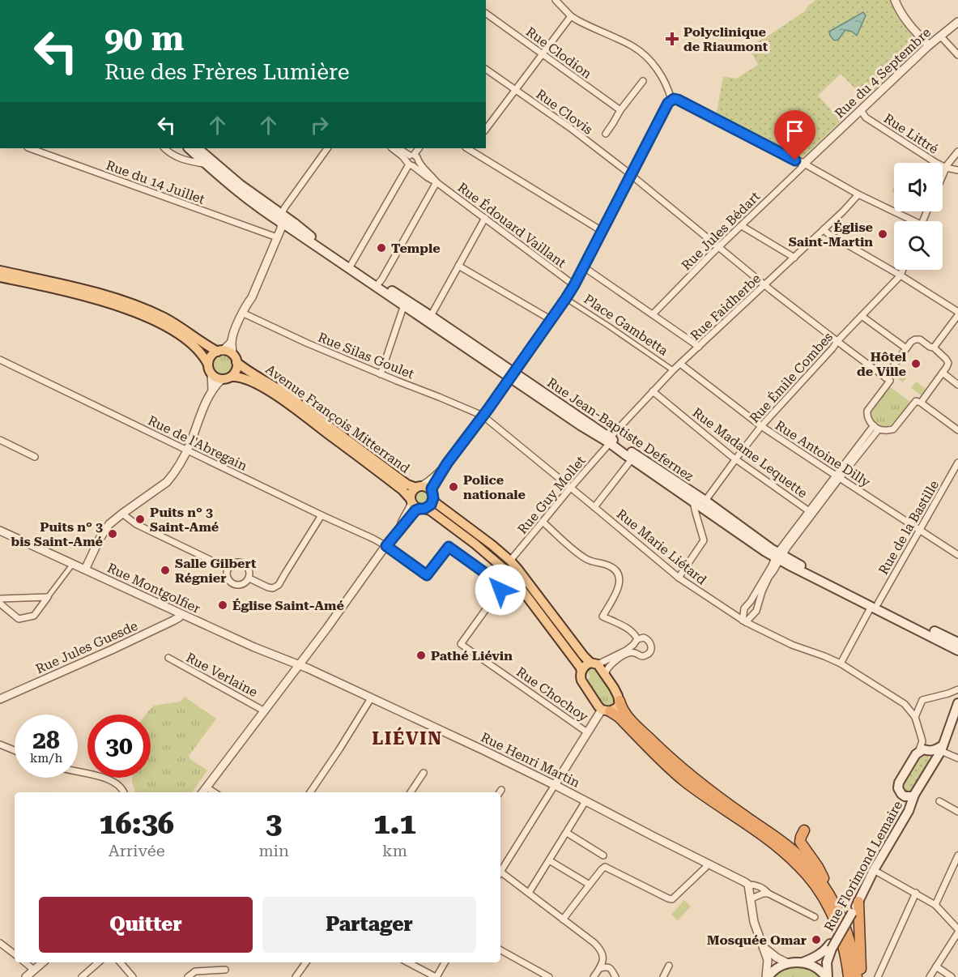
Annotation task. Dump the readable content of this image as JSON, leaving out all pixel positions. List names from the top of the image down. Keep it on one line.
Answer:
{"streets":{"main road":["Avenue François Mitterrand","Rue Jean-Baptiste Defernez","Rue Florimond Lemaire"],"street":["Rue Clodion","Rue du 4 Septembre","Rue Clovis","Rue Littré","Rue du 14 Juillet","Rue Édouard Vaillant","Rue Jules Bédart","Rue Faidherbe","Place Gambetta","Rue Silas Goulet","Rue Émile Combes","Rue de l'Abregain","Rue Madame Lequette","Rue Antoine Dilly","Rue Guy Mollet","Rue de la Bastille","Rue Marie Liétard","Rue Montgolfier","Rue Jules Guesde","Rue Verlaine","Rue Chochoy","Rue Henri Martin"]},"crossings":[["Rue du 4 Septembre","Rue Littré"],["Rue du 4 Septembre","Rue Jules Bédart"],["Rue Clovis","Rue Jules Bédart"],["Rue Clovis","Rue Faidherbe"],["Rue Clovis","Rue Émile Combes"],["Rue Jules Bédart","Place Gambetta"],["Rue Faidherbe","Place Gambetta"],["Rue Faidherbe","Rue Jean-Baptiste Defernez"],["Rue Faidherbe","Rue Madame Lequette"],["Rue Faidherbe","Rue Antoine Dilly"],["Rue Faidherbe","Rue Guy Mollet"],["Rue Silas Goulet","Rue Marie Liétard"],["Rue Émile Combes","Rue Jean-Baptiste Defernez"],["Rue Émile Combes","Rue Madame Lequette"],["Rue Émile Combes","Rue Antoine Dilly"],["Rue Jean-Baptiste Defernez","Rue Guy Mollet"],["Rue Jean-Baptiste Defernez","Rue de la Bastille"],["Rue de l'Abregain","Rue Chochoy"],["Rue Antoine Dilly","Rue de la Bastille"],["Rue Guy Mollet","Rue Marie Liétard"],["Rue de la Bastille","Rue Marie Liétard"],["Rue Montgolfier","Rue Jules Guesde"],["Rue Montgolfier","Rue Henri Martin"]],"districts":["LIÉVIN"],"places":{"health":["Polyclinique de Riaumont"],"other":["Église Saint-Martin","Temple","Hôtel de Ville","Police nationale","Puits n° 3 Saint-Amé","Puits n° 3 bis Saint-Amé","Salle Gilbert Régnier","Église Saint-Amé","Pathé Liévin","Mosquée Omar"]},"page":{"turn":["90 m","Rue des Frères Lumière"],"speed":"28 km/h","limit":"30","eta":["16:36","Arrivée","3","min","1.1","km"],"buttons":["Quitter","Partager"]}}
